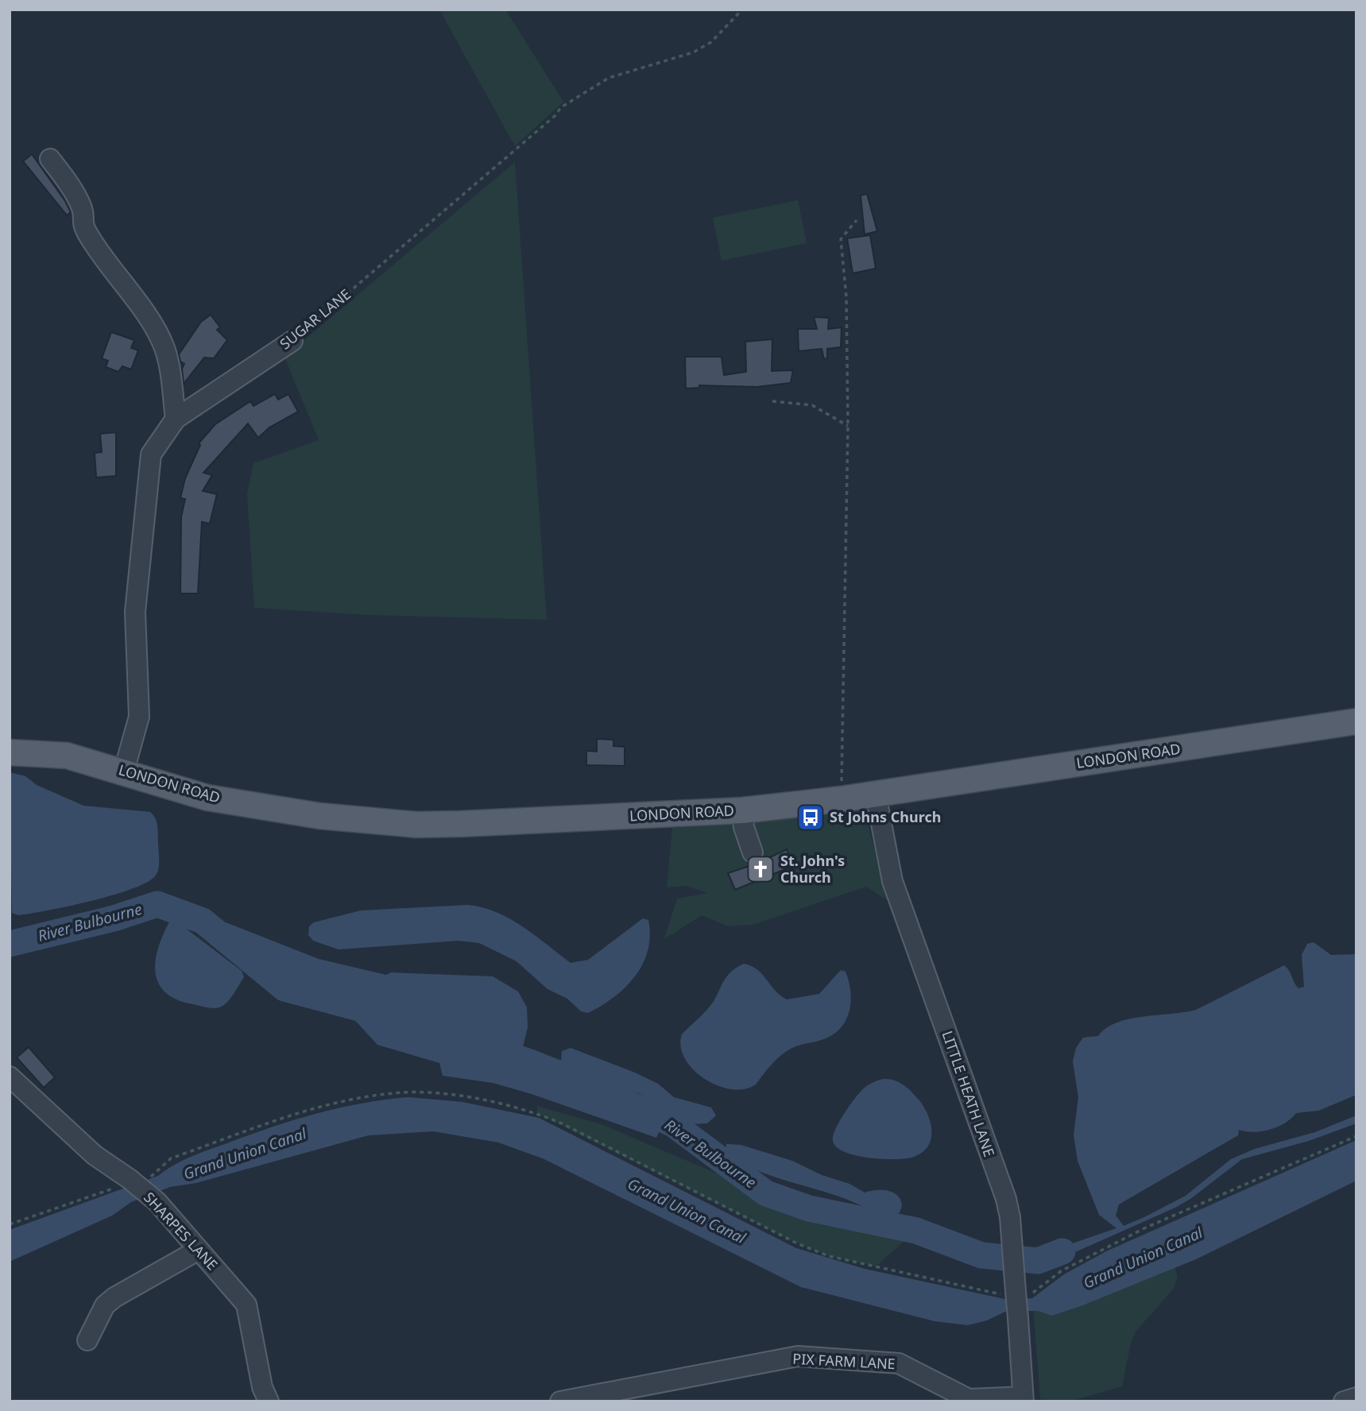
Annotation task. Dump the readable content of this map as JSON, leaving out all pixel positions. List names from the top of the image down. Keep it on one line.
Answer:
{"streets":{"main road":["LONDON ROAD"],"street":["SUGAR LANE","LITTLE HEATH LANE","SHARPES LANE","PIX FARM LANE"]},"crossings":[["SUGAR LANE","LONDON ROAD"],["LONDON ROAD","LITTLE HEATH LANE"],["LITTLE HEATH LANE","PIX FARM LANE"]],"water":["River Bulbourne","Grand Union Canal"],"places":{"bus stop":["St Johns Church"],"church":["St. John's Church"]}}
